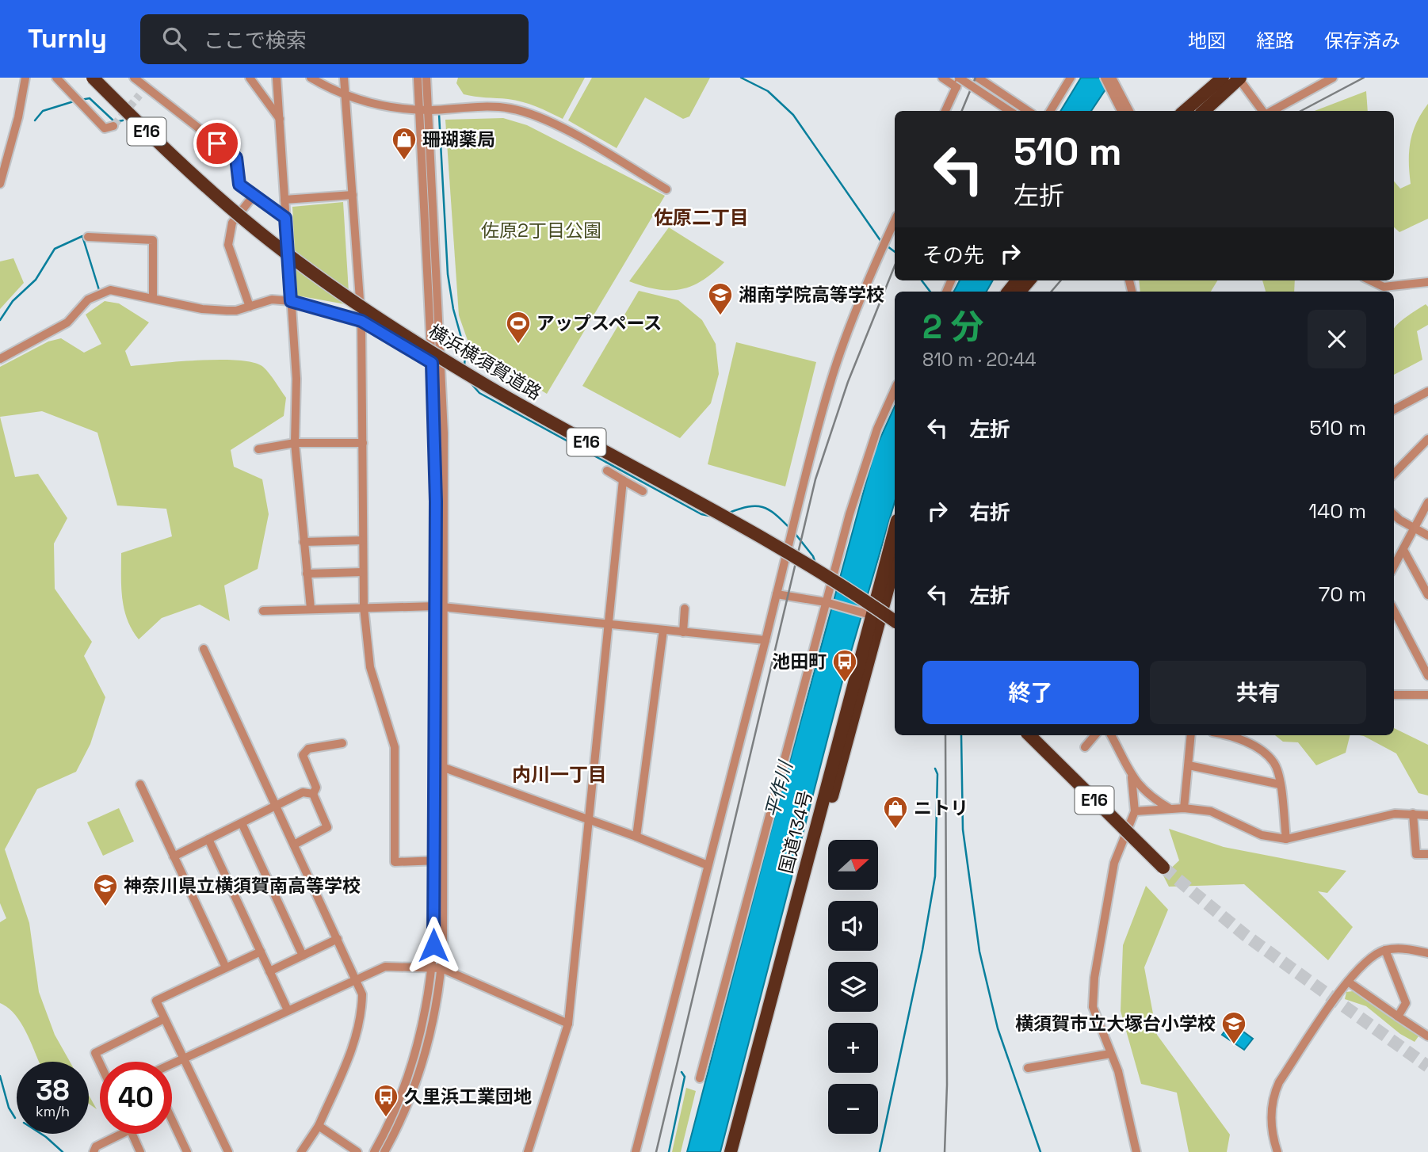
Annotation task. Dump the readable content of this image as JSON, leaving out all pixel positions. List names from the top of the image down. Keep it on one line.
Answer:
{"streets":{"highway":["E16","横浜横須賀道路","国道134号"]},"districts":["佐原二丁目","内川一丁目"],"water":["平作川"],"parks":["佐原2丁目公園"],"places":{"shop":["珊瑚薬局","ニトリ"],"school or university":["湘南学院高等学校","神奈川県立横須賀南高等学校","横須賀市立大塚台小学校"],"sports":["アップスペース"],"bus stop":["池田町","久里浜工業団地"]},"north":"right","page":{"header":"Turnly","search":"ここで検索","nav":["地図","経路","保存済み"],"turn":["510 m","左折"],"then":"その先","heading":["2 分","810 m · 20:44"],"list":[{"name":"左折","value":"510 m"},{"name":"右折","value":"140 m"},{"name":"左折","value":"70 m"}],"buttons":["終了","共有"],"map_buttons":["+","−"],"speed":"38 km/h","limit":"40"}}
